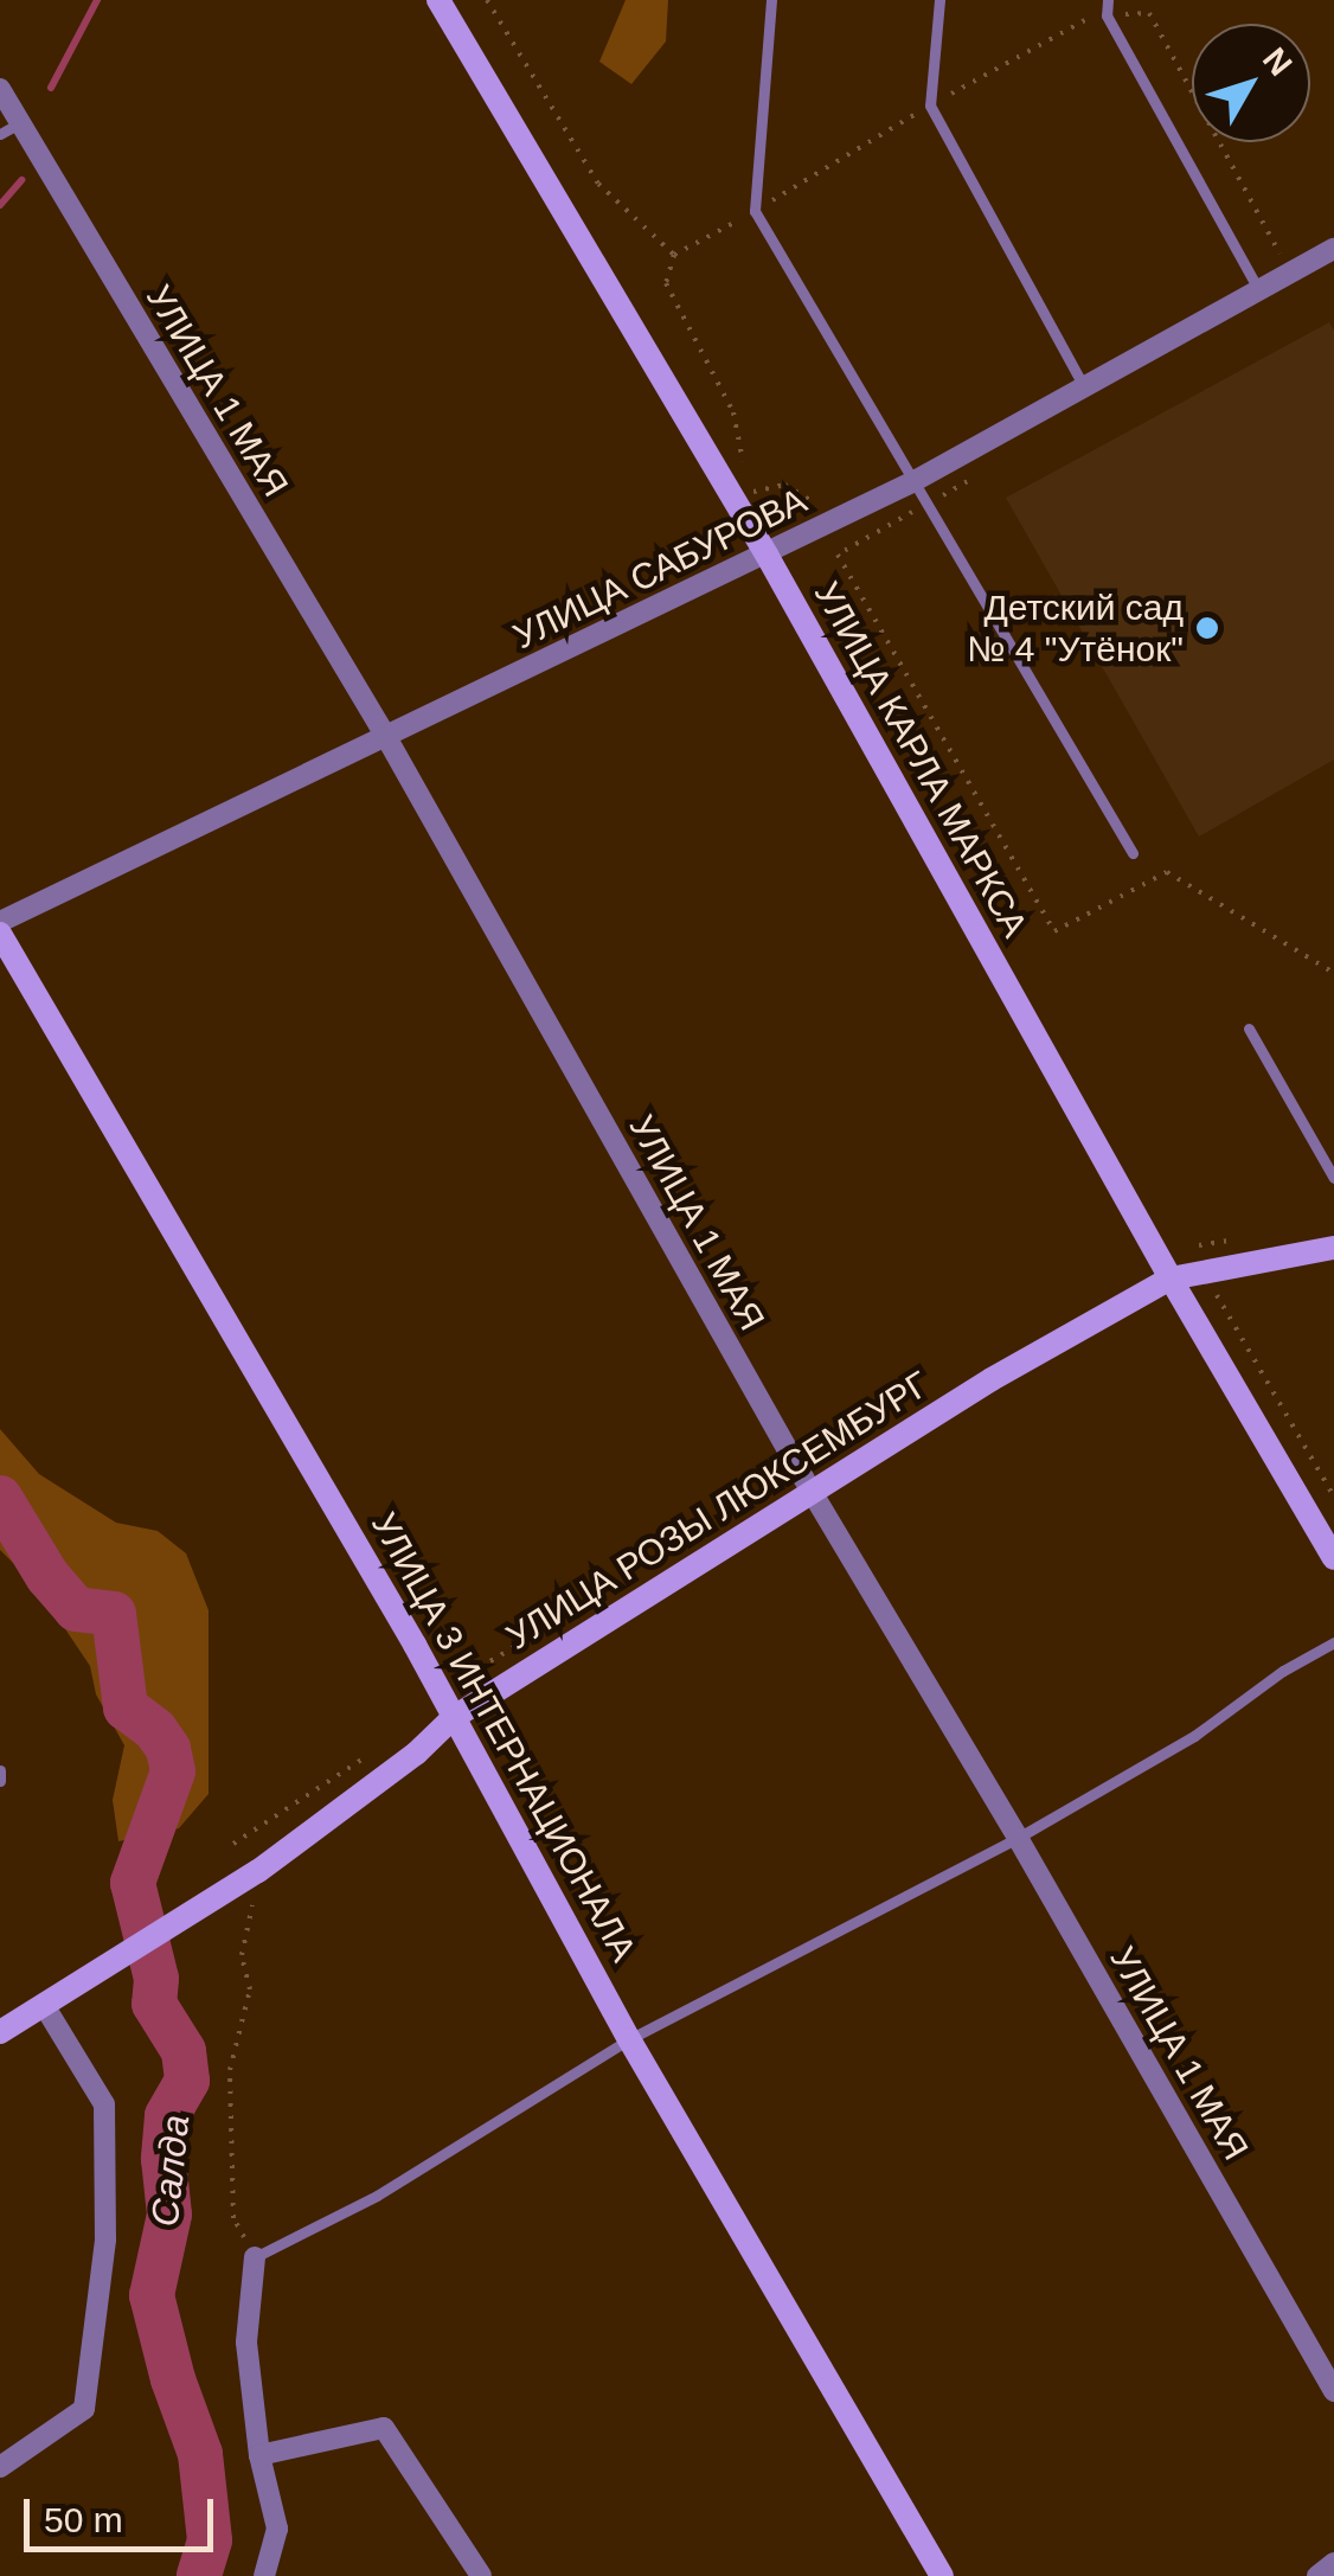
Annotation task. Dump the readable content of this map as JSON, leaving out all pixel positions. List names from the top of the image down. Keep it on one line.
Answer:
{"streets":{"street":["УЛИЦА 1 МАЯ","УЛИЦА САБУРОВА","УЛИЦА КАРЛА МАРКСА","УЛИЦА РОЗЫ ЛЮКСЕМБУРГ","УЛИЦА 3 ИНТЕРНАЦИОНАЛА"]},"crossings":[["УЛИЦА 1 МАЯ","УЛИЦА САБУРОВА"],["УЛИЦА 1 МАЯ","УЛИЦА РОЗЫ ЛЮКСЕМБУРГ"],["УЛИЦА САБУРОВА","УЛИЦА КАРЛА МАРКСА"],["УЛИЦА КАРЛА МАРКСА","УЛИЦА РОЗЫ ЛЮКСЕМБУРГ"],["УЛИЦА РОЗЫ ЛЮКСЕМБУРГ","УЛИЦА 3 ИНТЕРНАЦИОНАЛА"]],"water":["Салда"],"places":["Детский сад № 4 \"Утёнок\""],"scale_bar":"50 m","north":"top right"}
